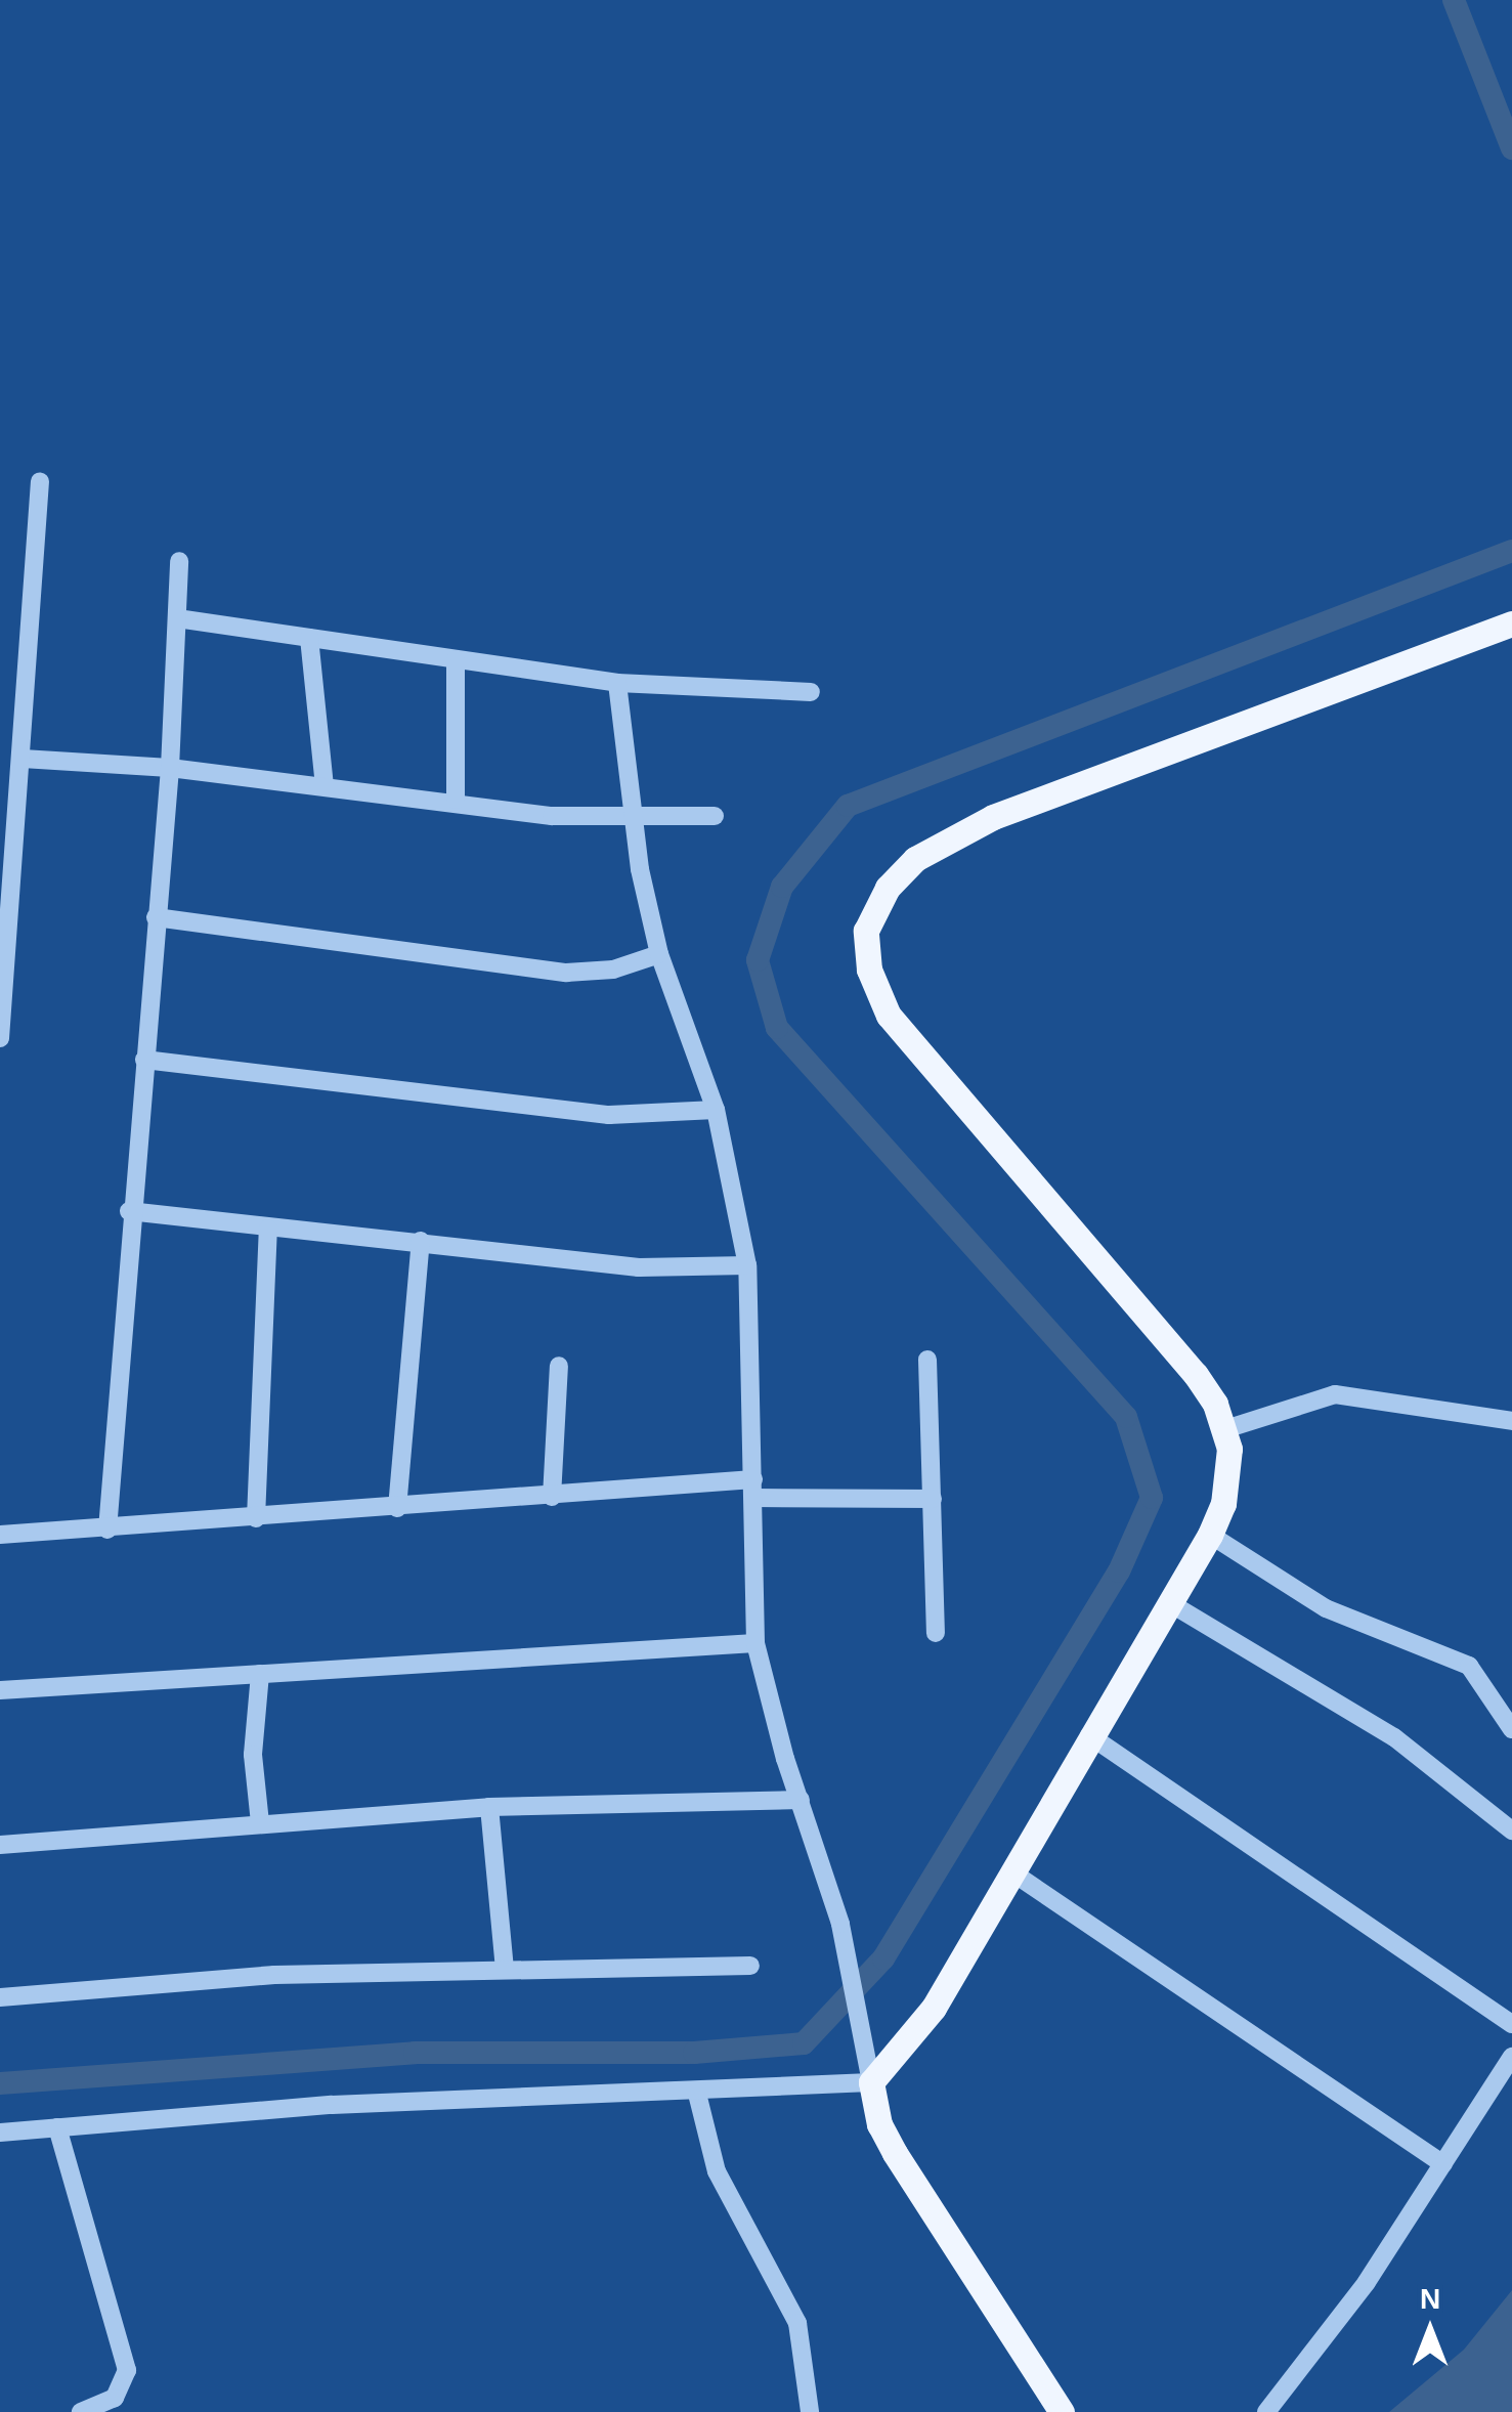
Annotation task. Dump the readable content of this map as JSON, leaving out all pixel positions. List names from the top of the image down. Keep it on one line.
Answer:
{"north":"top"}
